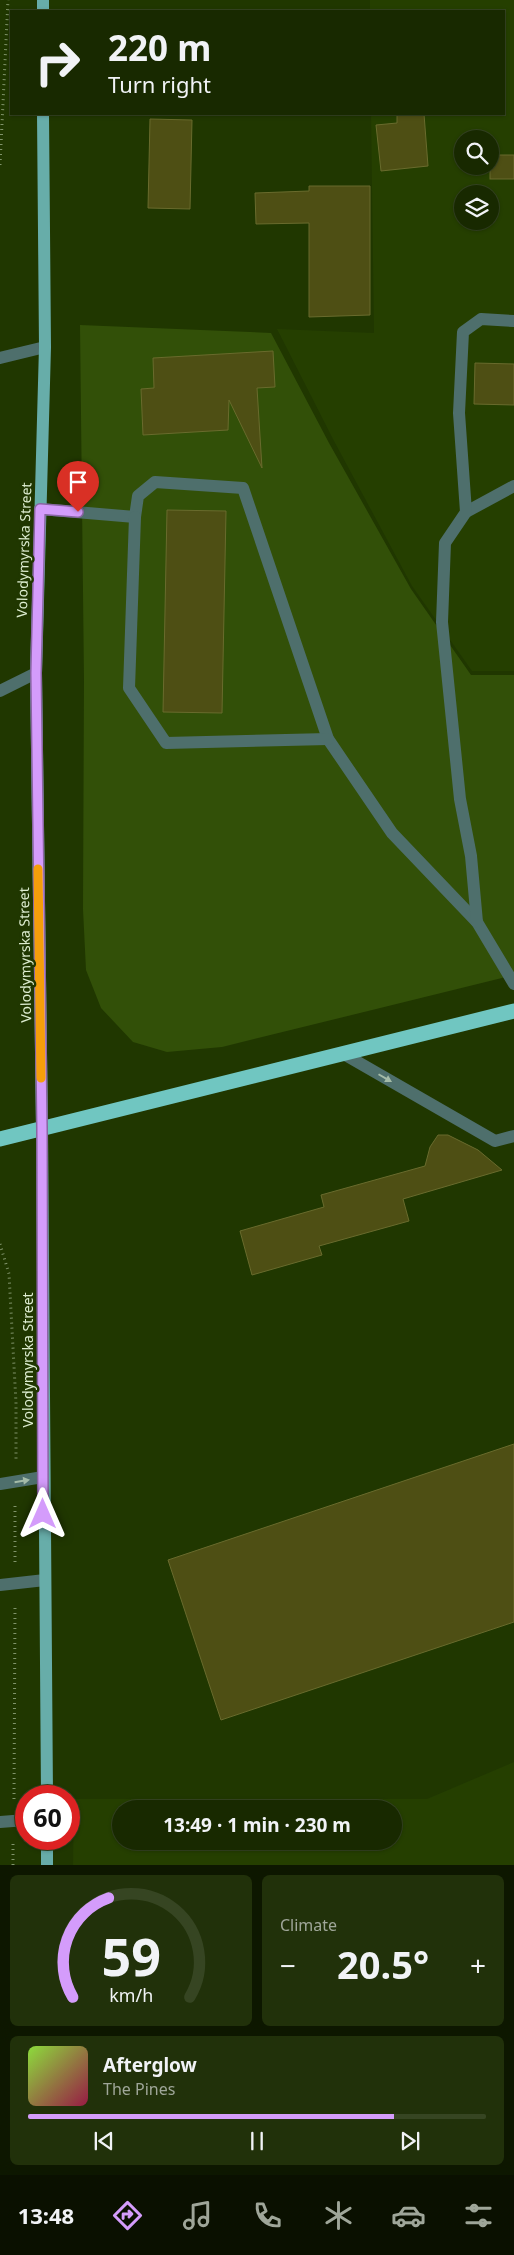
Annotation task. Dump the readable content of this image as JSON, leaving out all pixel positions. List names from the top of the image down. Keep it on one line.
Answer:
{"streets":{"main road":["Volodymyrska Street"]},"page":{"turn":["220 m","Turn right"],"limit":"60","trip":"13:49 · 1 min · 230 m","tile":"Climate","heat":["−","20.5°","+"],"song":["Afterglow","The Pines"],"tabs":"13:48","gauge":["59","km/h"]}}
